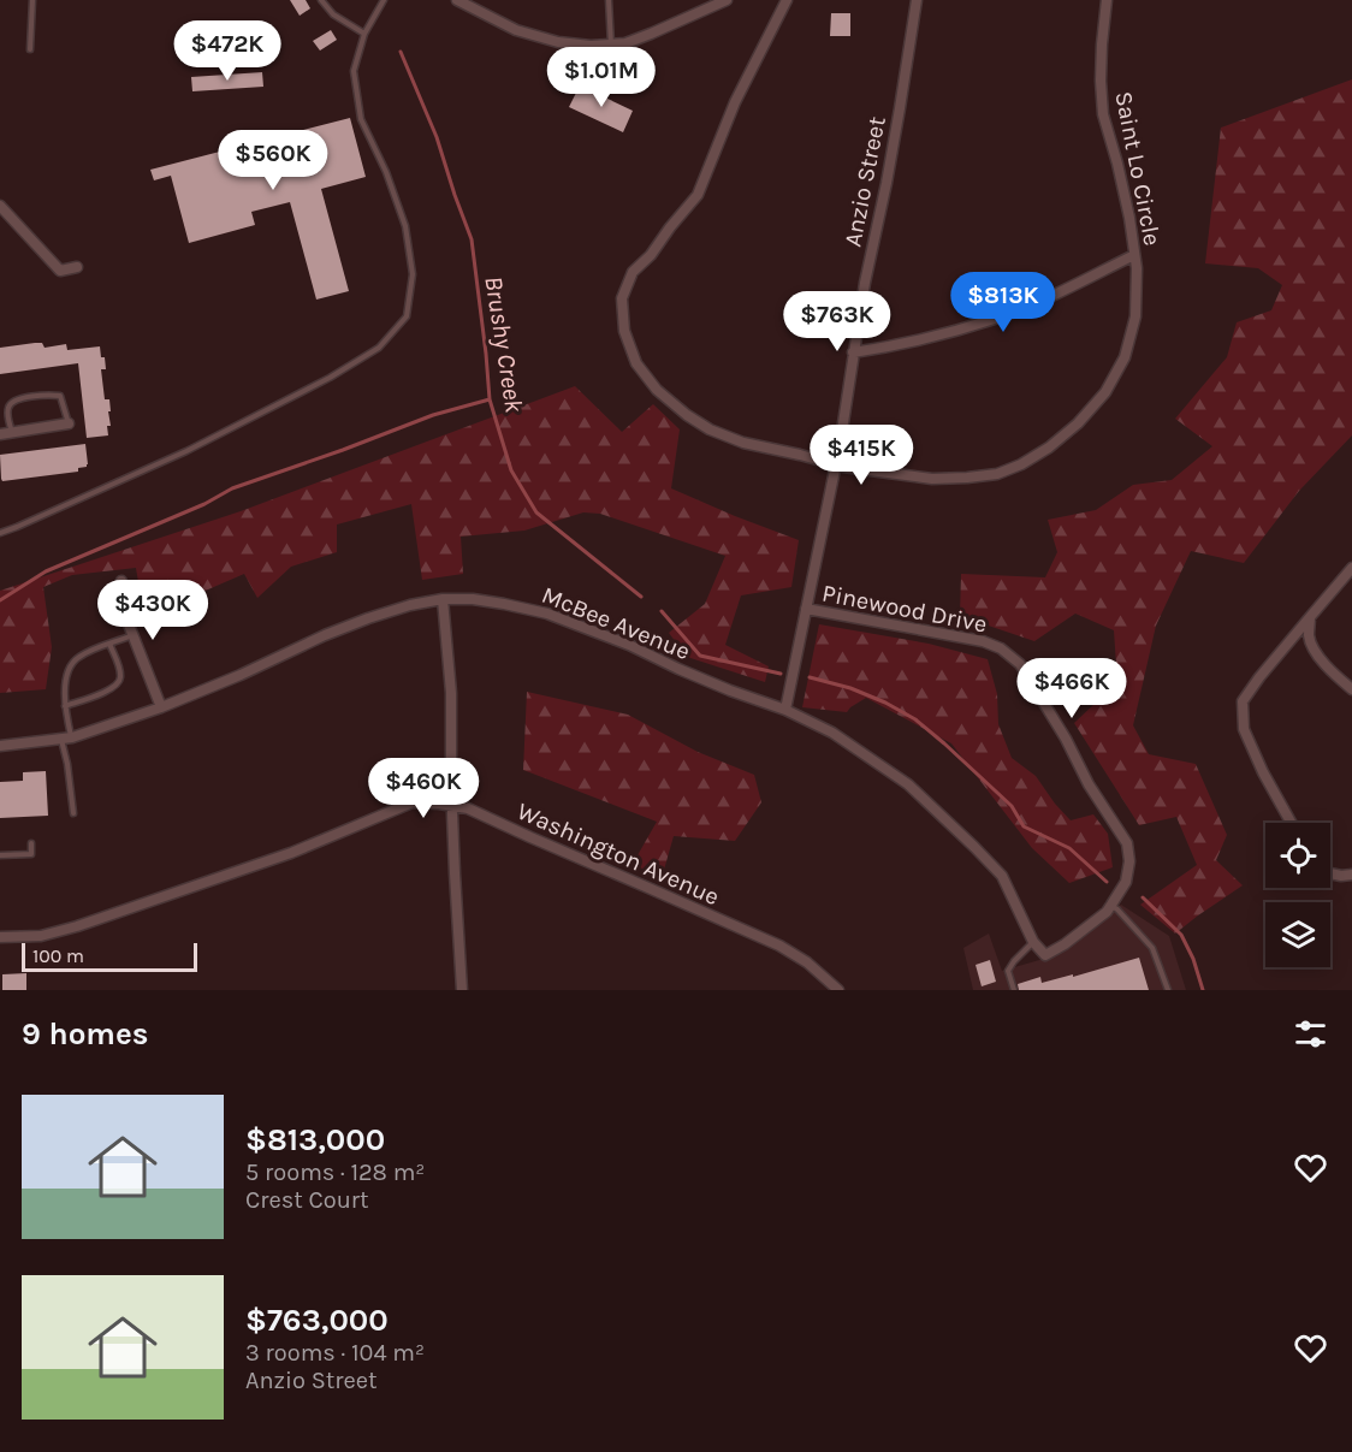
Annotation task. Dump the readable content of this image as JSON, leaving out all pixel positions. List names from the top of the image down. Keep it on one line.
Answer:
{"streets":{"street":["Saint Lo Circle","Anzio Street","Pinewood Drive","McBee Avenue","Washington Avenue"]},"crossings":[["Saint Lo Circle","Anzio Street"],["Anzio Street","Pinewood Drive"],["Anzio Street","McBee Avenue"],["Pinewood Drive","McBee Avenue"]],"water":["Brushy Creek"],"scale_bar":"100 m","page":{"price":["$472K","$1.01M","$560K","$813K","$763K","$415K","$430K","$466K","$460K"],"scale":"100 m","heading":"9 homes","list":[{"name":"$813,000","note":"5 rooms · 128 m² · Crest Court"},{"name":"$763,000","note":"3 rooms · 104 m² · Anzio Street"}]}}
